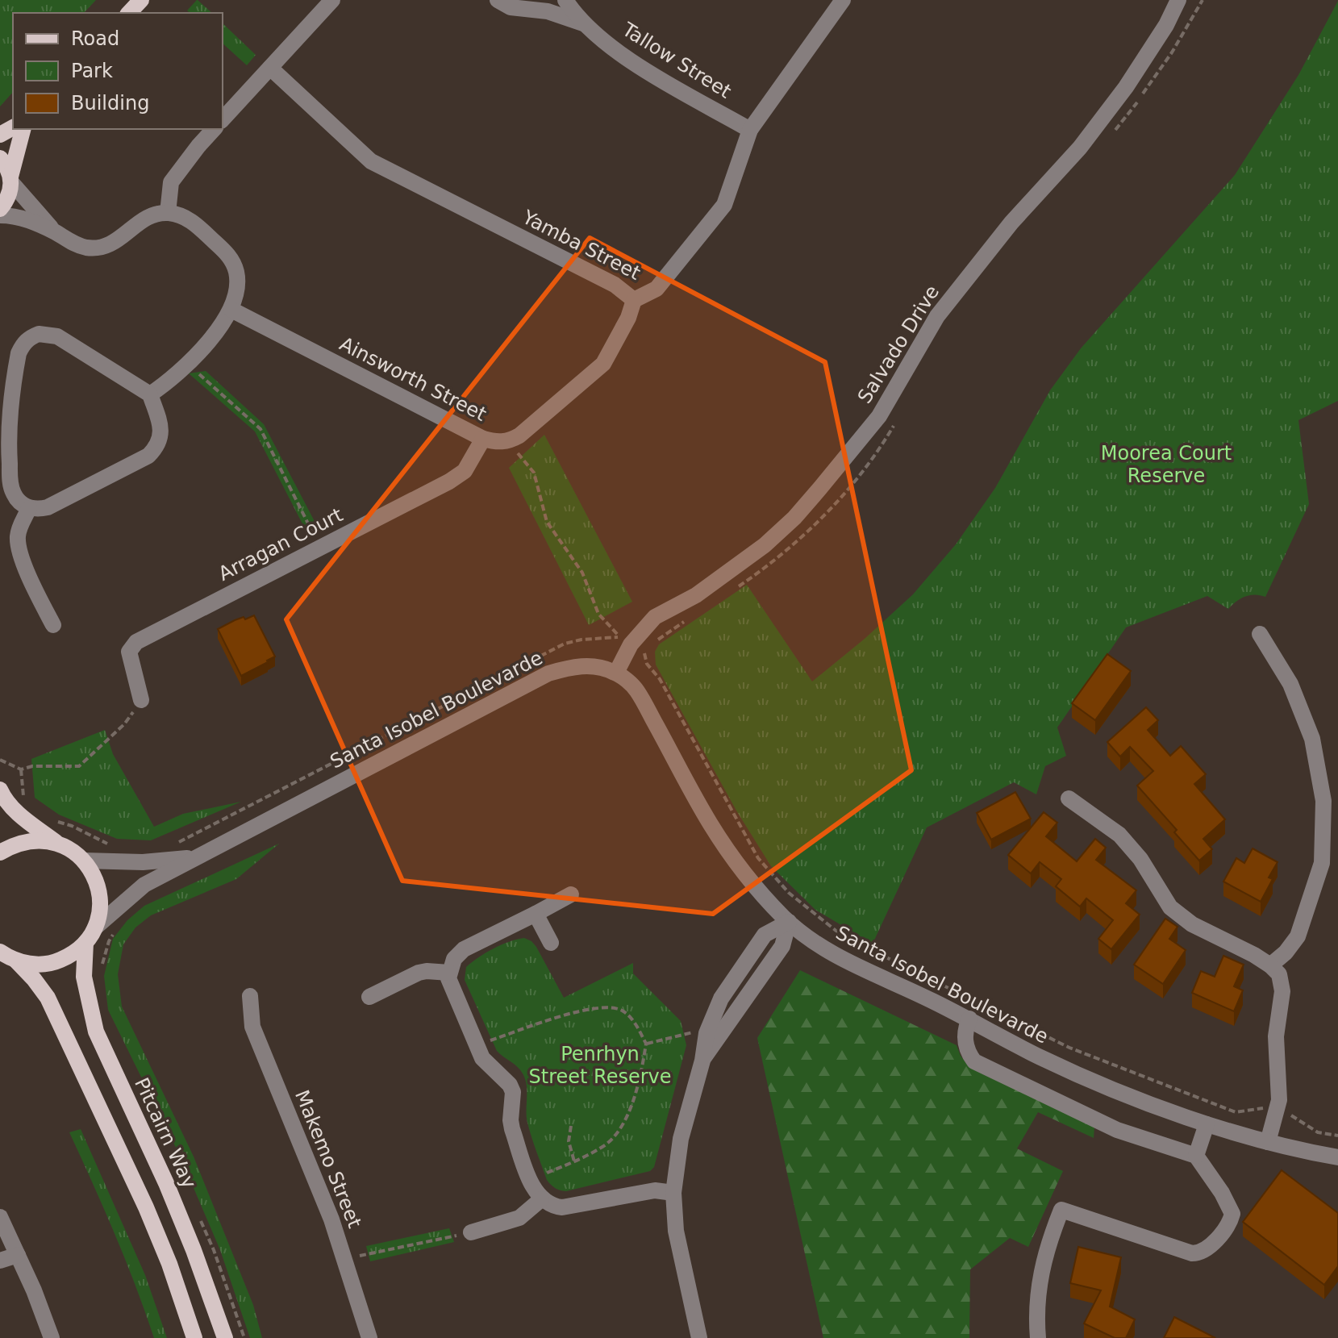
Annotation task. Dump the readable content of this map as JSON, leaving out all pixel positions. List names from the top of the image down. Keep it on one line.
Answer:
{"streets":{"main road":["Pitcairn Way"],"street":["Tallow Street","Yamba Street","Salvado Drive","Ainsworth Street","Arragan Court","Santa Isobel Boulevarde","Makemo Street"]},"crossings":[["Tallow Street","Yamba Street"],["Yamba Street","Ainsworth Street"],["Salvado Drive","Santa Isobel Boulevarde"],["Ainsworth Street","Arragan Court"]],"parks":["Moorea Court Reserve","Penrhyn Street Reserve"],"legend":["Road","Park","Building"]}
